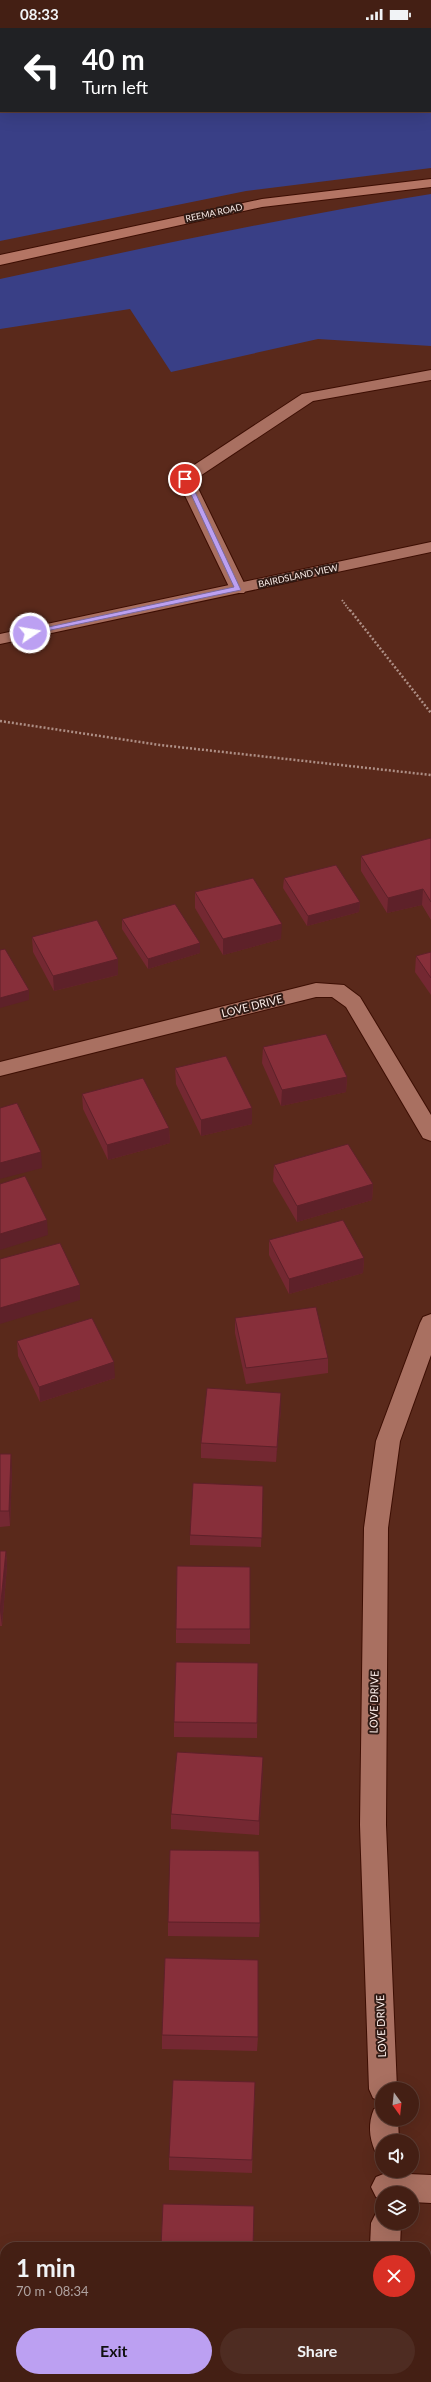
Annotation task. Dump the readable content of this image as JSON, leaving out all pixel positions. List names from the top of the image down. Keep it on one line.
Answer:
{"streets":{"street":["REEMA ROAD","BAIRDSLAND VIEW","LOVE DRIVE"]},"north":"bottom","page":{"status":"08:33","turn":["40 m","Turn left"],"heading":["1 min","70 m · 08:34"],"buttons":["Exit","Share"]}}
